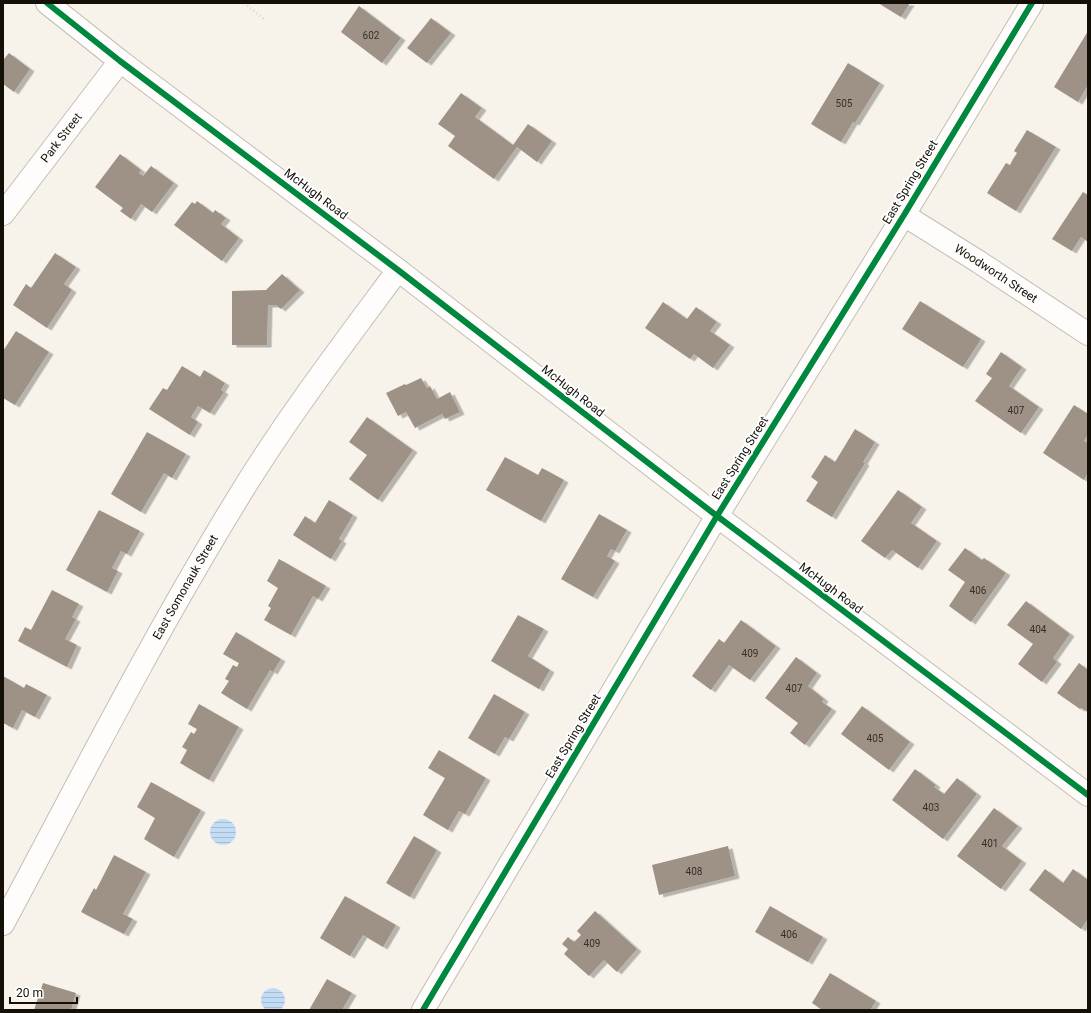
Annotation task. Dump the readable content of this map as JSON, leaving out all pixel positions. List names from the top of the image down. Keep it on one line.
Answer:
{"streets":{"street":["Park Street","East Spring Street","McHugh Road","Woodworth Street","East Somonauk Street"]},"crossings":[["Park Street","McHugh Road"],["East Spring Street","McHugh Road"],["East Spring Street","Woodworth Street"],["McHugh Road","East Somonauk Street"]],"house_numbers":["602","505","407","406","404","409","407","405","403","401","408","406","409"],"scale_bar":"20 m"}
